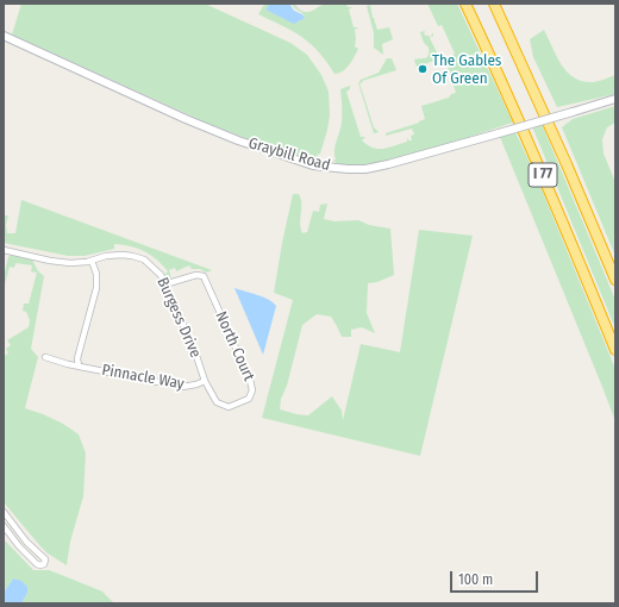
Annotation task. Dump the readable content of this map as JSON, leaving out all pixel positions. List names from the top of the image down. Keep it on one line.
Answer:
{"streets":{"highway":["I 77"],"street":["Graybill Road","Burgess Drive","North Court","Pinnacle Way"]},"crossings":[["Burgess Drive","North Court"],["Burgess Drive","Pinnacle Way"],["North Court","Pinnacle Way"]],"places":["The Gables Of Green"],"scale_bar":"100 m"}
